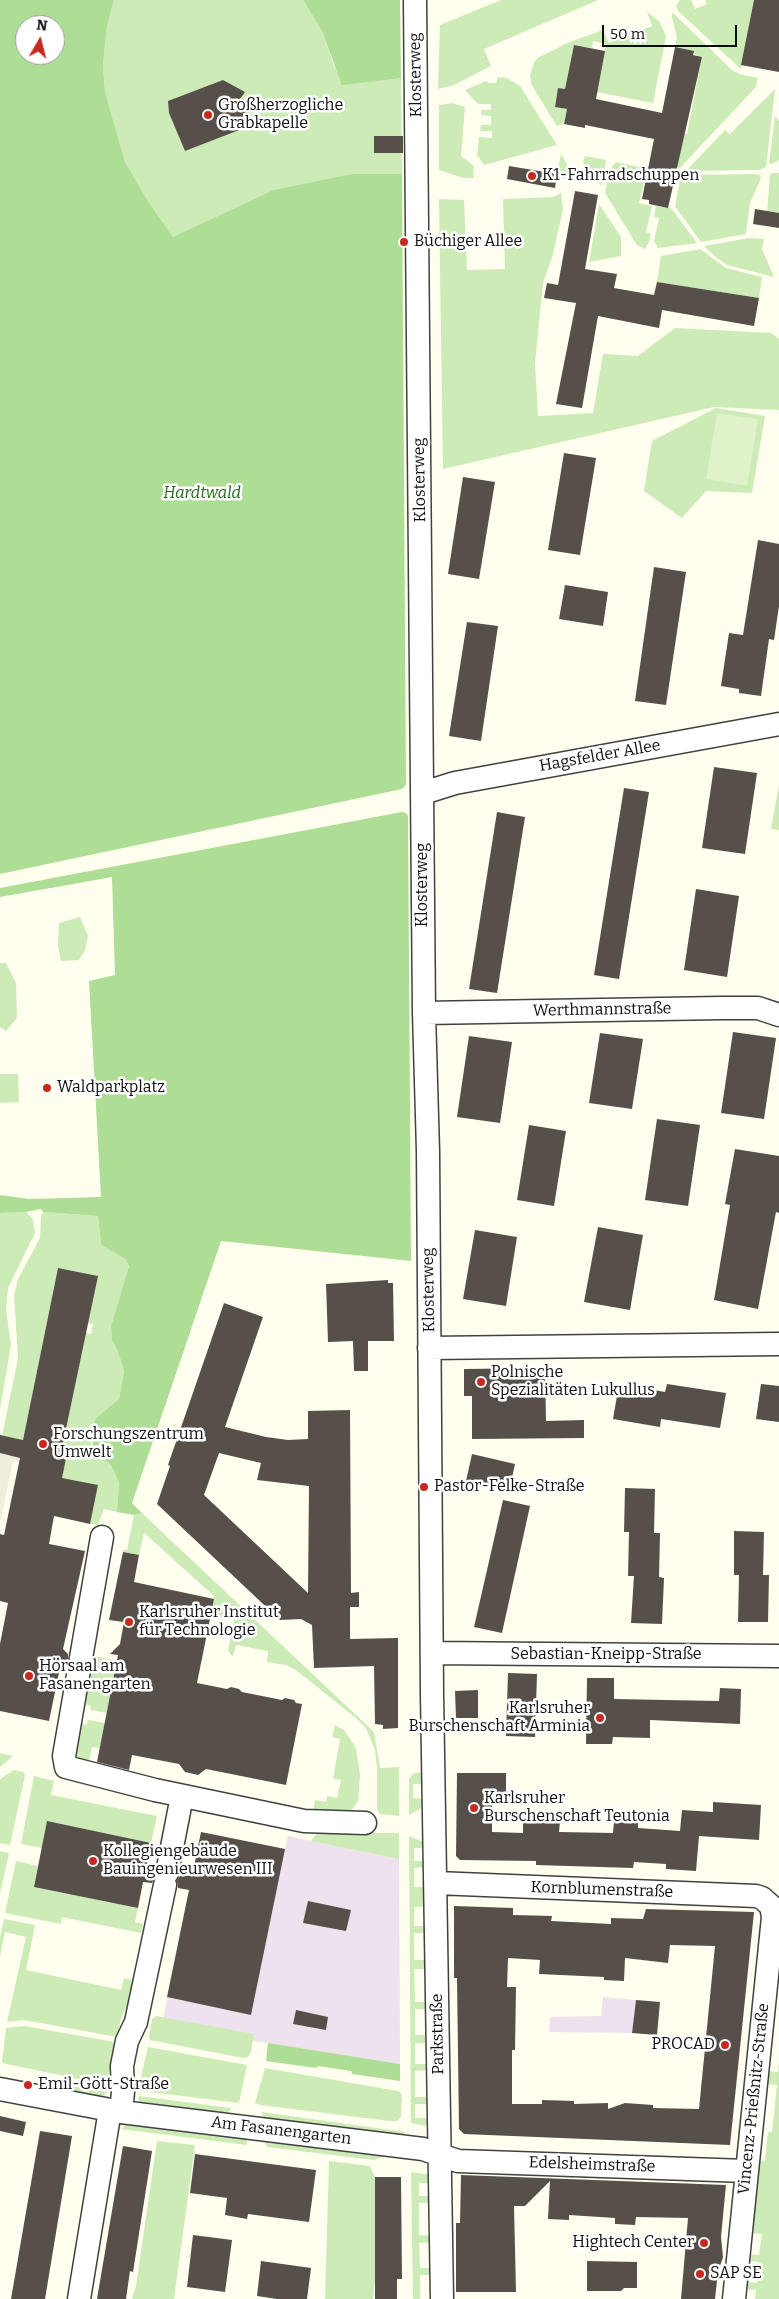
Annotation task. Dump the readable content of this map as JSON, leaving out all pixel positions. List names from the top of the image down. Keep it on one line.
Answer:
{"streets":{"street":["Klosterweg","Hagsfelder Allee","Werthmannstraße","Sebastian-Kneipp-Straße","Kornblumenstraße","Parkstraße","Vincenz-Prießnitz-Straße","Am Fasanengarten","Edelsheimstraße"]},"crossings":[["Klosterweg","Hagsfelder Allee"],["Klosterweg","Werthmannstraße"],["Klosterweg","Sebastian-Kneipp-Straße"],["Klosterweg","Parkstraße"],["Kornblumenstraße","Parkstraße"],["Kornblumenstraße","Vincenz-Prießnitz-Straße"],["Parkstraße","Am Fasanengarten"],["Parkstraße","Edelsheimstraße"],["Vincenz-Prießnitz-Straße","Edelsheimstraße"],["Am Fasanengarten","Edelsheimstraße"]],"parks":["Hardtwald"],"places":["Großherzogliche Grabkapelle","K1-Fahrradschuppen","Büchiger Allee","Waldparkplatz","Polnische Spezialitäten Lukullus","Forschungszentrum Umwelt","Pastor-Felke-Straße","Karlsruher Institut für Technologie","Hörsaal am Fasanengarten","Karlsruher Burschenschaft Arminia","Karlsruher Burschenschaft Teutonia","Kollegiengebäude Bauingenieurwesen III","PROCAD","Emil-Gött-Straße","Hightech Center","SAP SE"],"scale_bar":"50 m","north":"top"}
